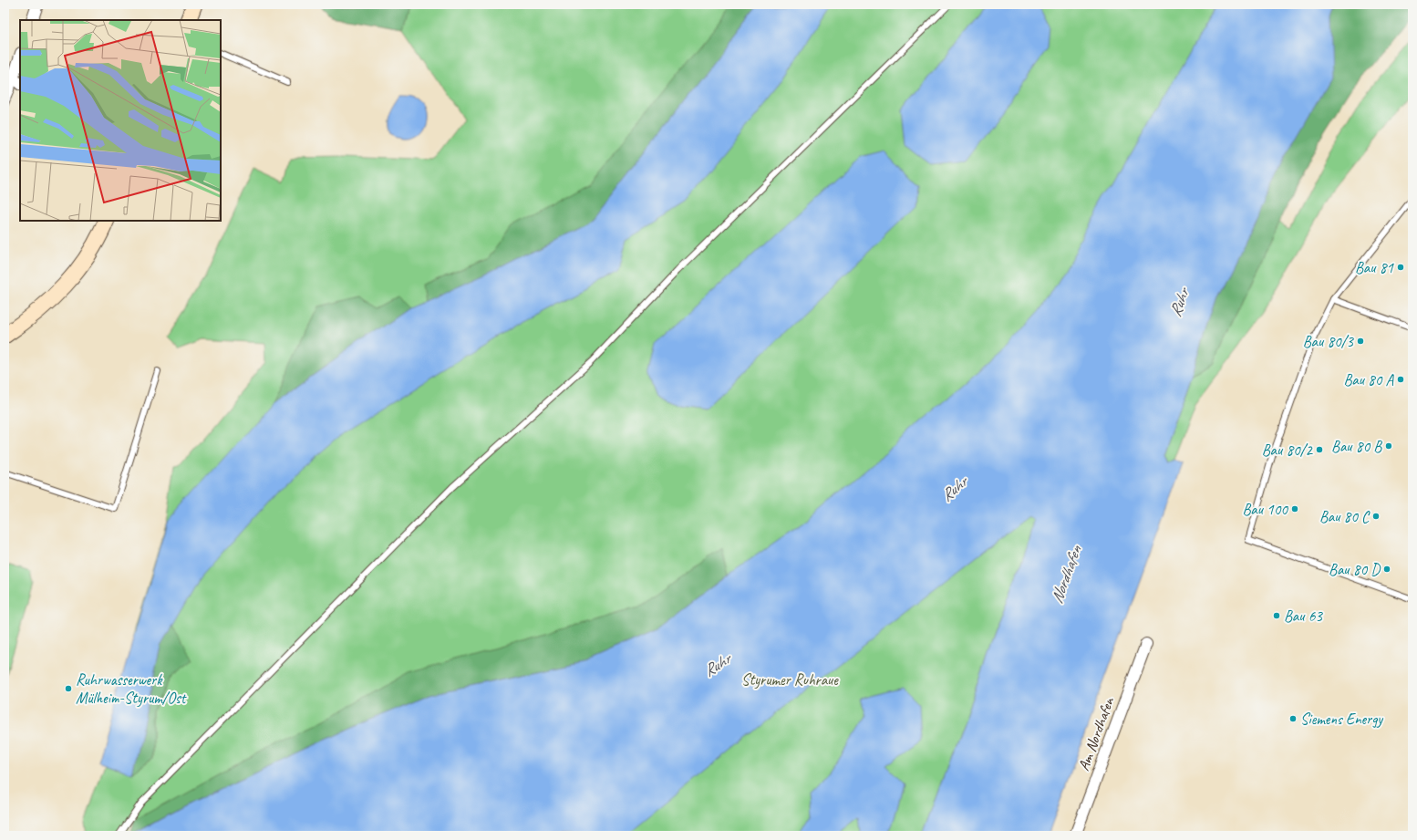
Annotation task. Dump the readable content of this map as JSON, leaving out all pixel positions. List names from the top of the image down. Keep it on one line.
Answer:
{"streets":{"street":["Am Nordhafen"]},"water":["Ruhr","Nordhafen"],"parks":["Styrumer Ruhraue"],"places":["Bau 81","Bau 80/3","Bau 80 A","Bau 80 B","Bau 80/2","Bau 100","Bau 80 C","Bau 80 D","Bau 63","Ruhrwasserwerk Mülheim-Styrum/Ost","Siemens Energy"]}
